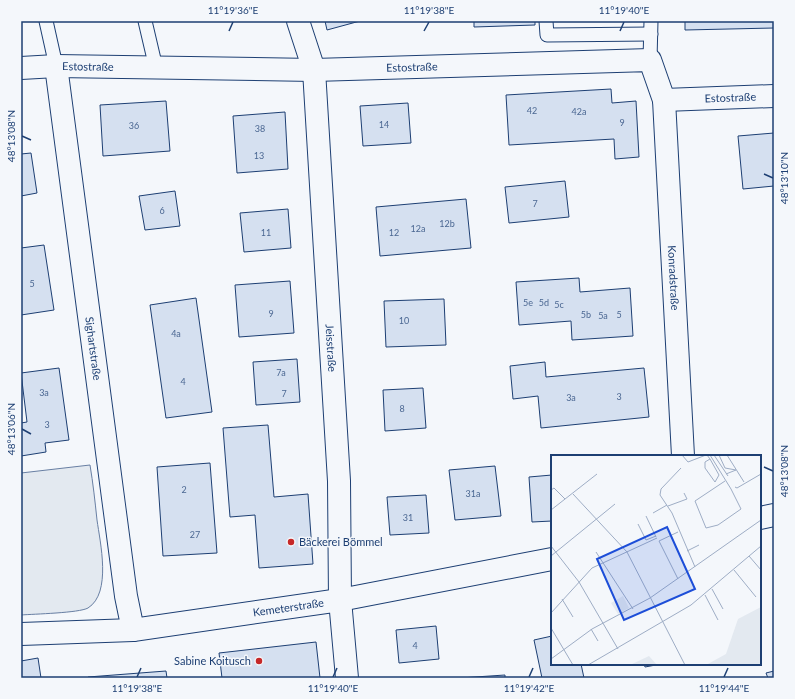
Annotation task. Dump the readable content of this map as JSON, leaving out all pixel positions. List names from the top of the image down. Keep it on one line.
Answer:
{"streets":{"street":["Estostraße","Konradstraße","Sighartstraße","Jeisstraße","Kemeterstraße"]},"crossings":[["Estostraße","Konradstraße"],["Estostraße","Sighartstraße"],["Estostraße","Jeisstraße"],["Sighartstraße","Kemeterstraße"],["Jeisstraße","Kemeterstraße"]],"places":["Bäckerei Bömmel","Sabine Koitusch"],"house_numbers":["42","42a","9","14","36","38","13","7","6","12b","12a","11","12","5","5e","5d","5c","9","5b","5","5a","10","4a","7a","4","3a","7","3","3a","8","3","2","31a","31","27","4"],"coordinates":["11°19'36\"E","11°19'38\"E","11°19'40\"E","48°13'08\"N","48°13'10\"N","48°13'06\"N","11°19'42\"E","11°19'44\"E"]}
